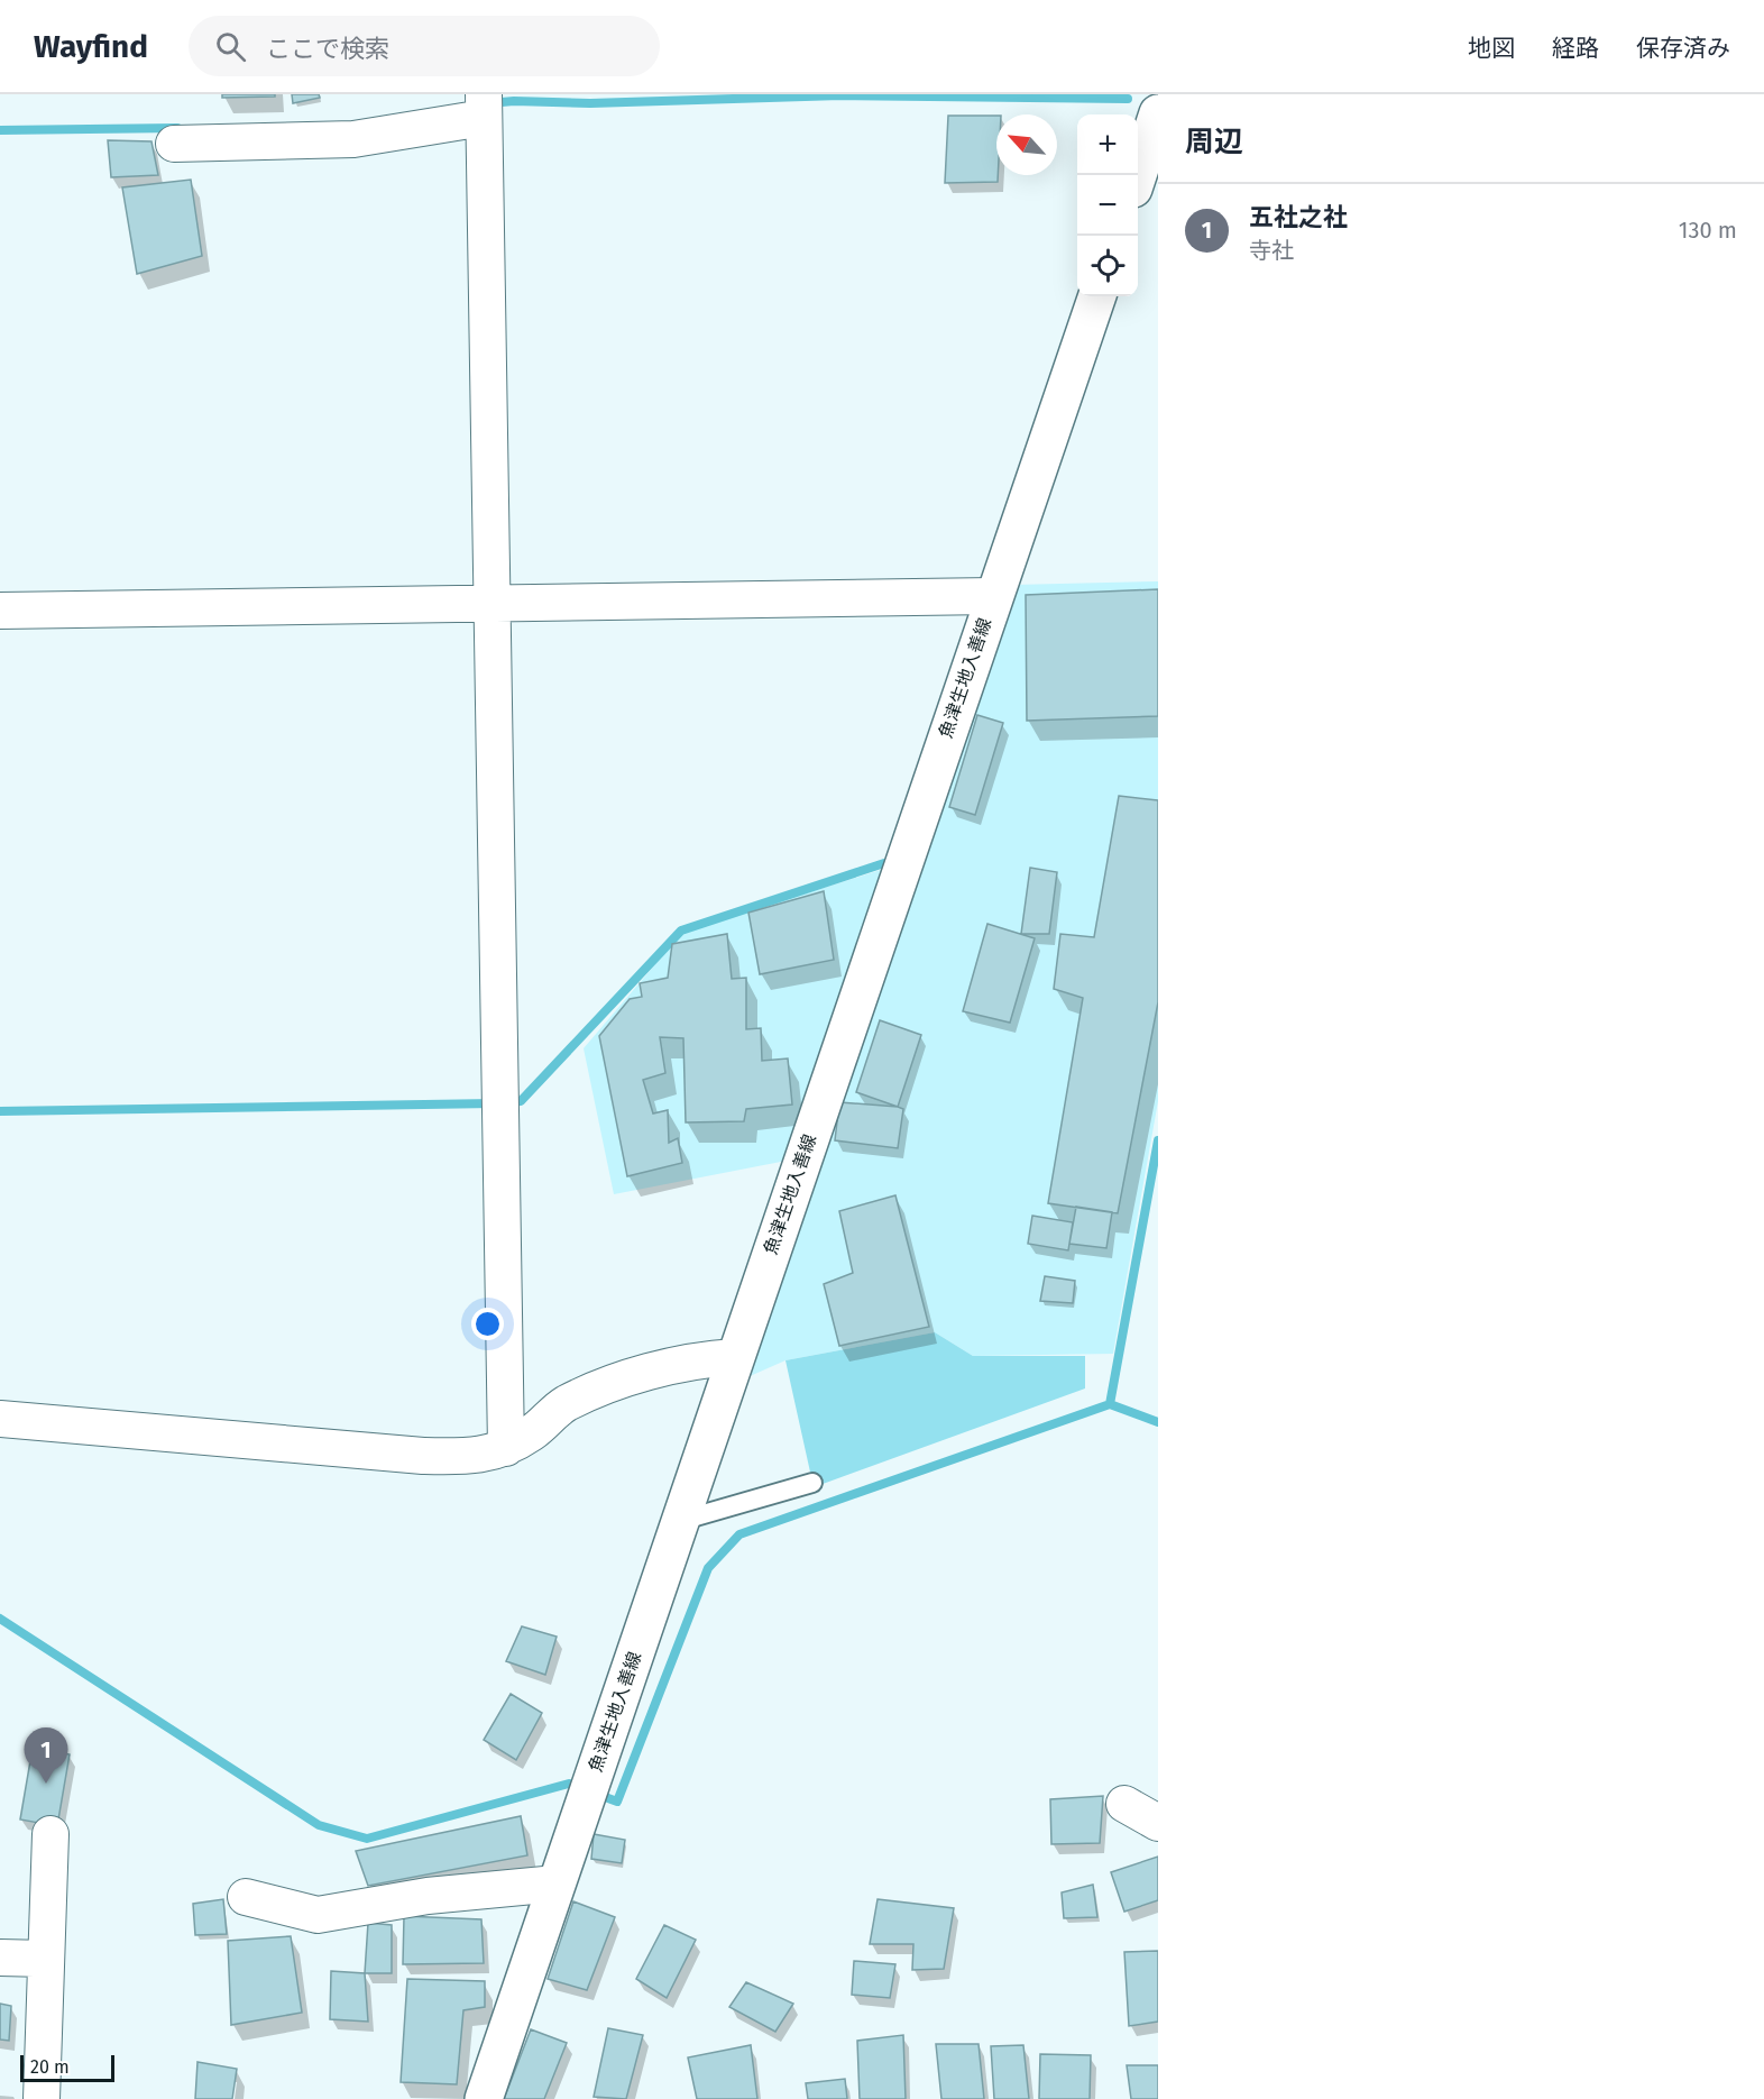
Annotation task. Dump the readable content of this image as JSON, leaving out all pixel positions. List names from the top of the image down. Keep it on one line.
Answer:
{"streets":{"main road":["魚津生地入善線"]},"scale_bar":"20 m","north":"top left","page":{"header":"Wayfind","search":"ここで検索","nav":["地図","経路","保存済み"],"heading":"周辺","map_buttons":["+","−"],"list":[{"mark":"1","name":"五社之社","note":"寺社","value":"130 m"}],"pins":"1","scale":"20 m"}}
